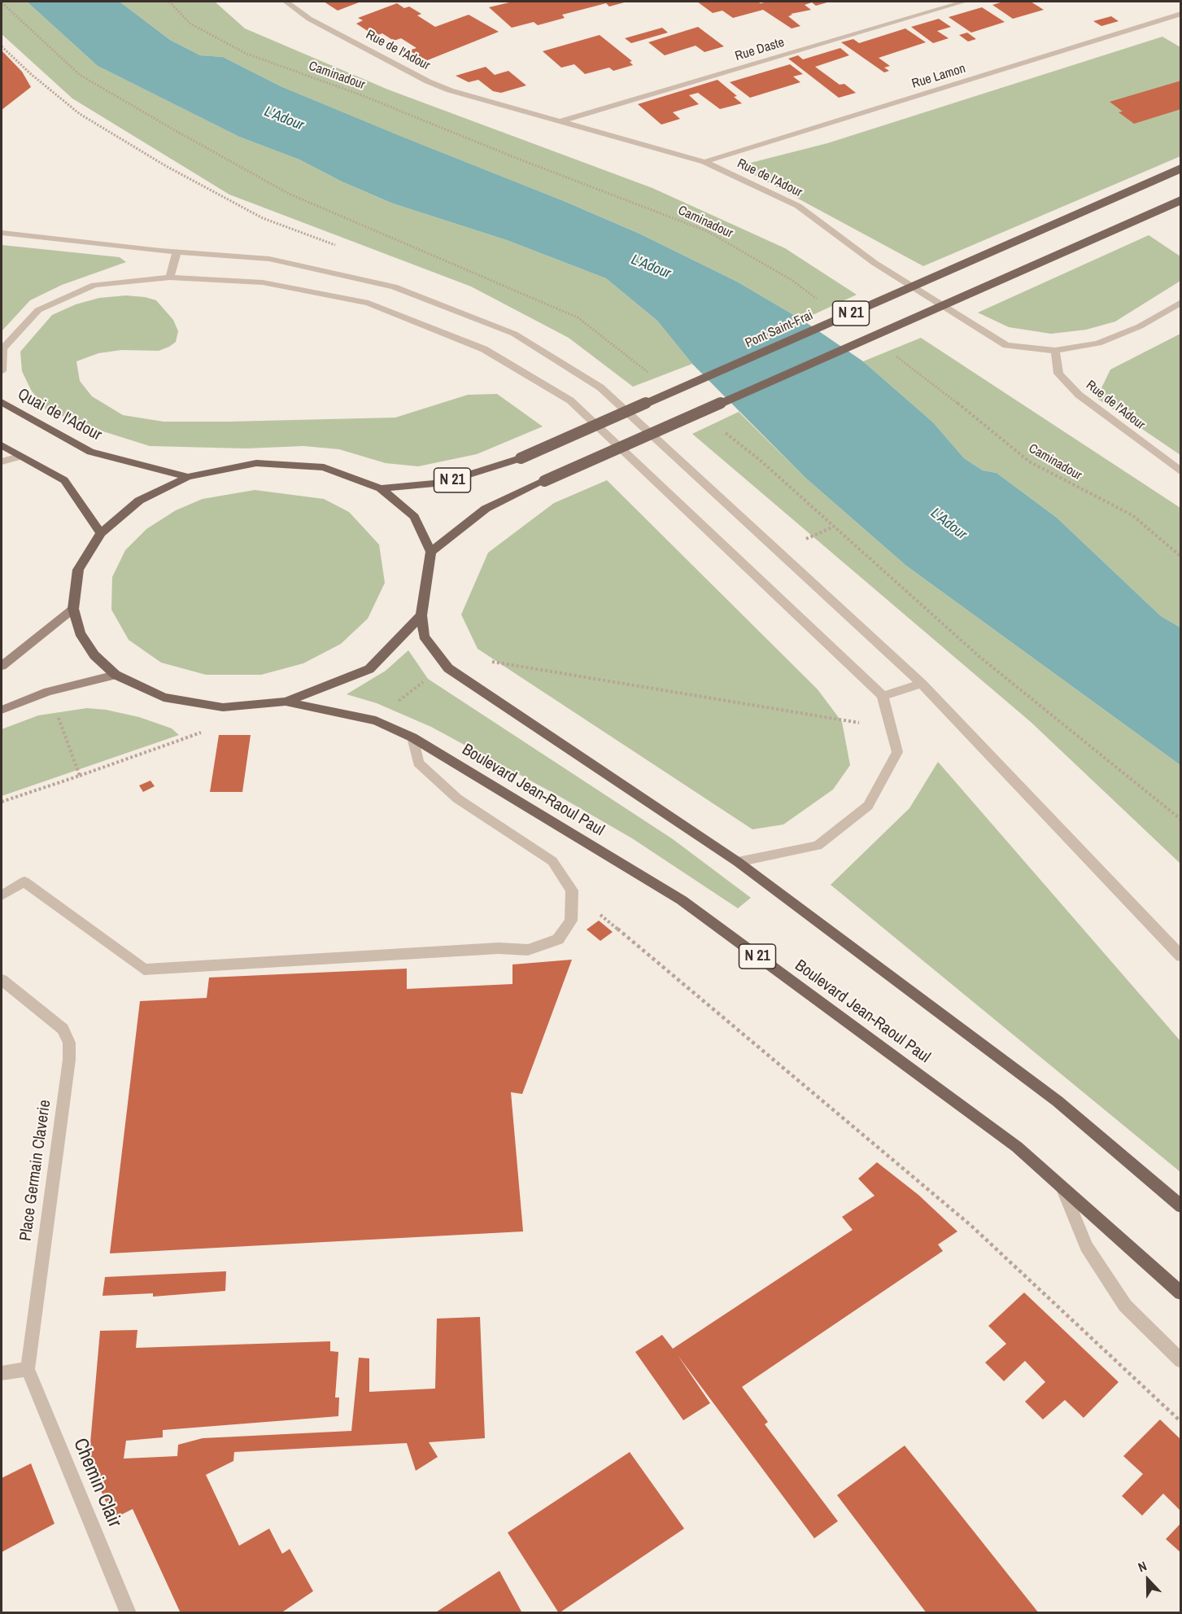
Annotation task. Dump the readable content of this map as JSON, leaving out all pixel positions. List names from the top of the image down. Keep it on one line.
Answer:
{"streets":{"main road":["N 21","Pont Saint-Frai","Quai de l'Adour","Boulevard Jean-Raoul Paul"],"street":["Rue Daste","Rue de l'Adour","Rue Lamon","Place Germain Claverie","Chemin Clair"],"path":["Caminadour"]},"crossings":[["Rue Daste","Rue de l'Adour"],["Rue de l'Adour","Rue Lamon"],["Place Germain Claverie","Chemin Clair"]],"water":["L'Adour"],"north":"top"}
